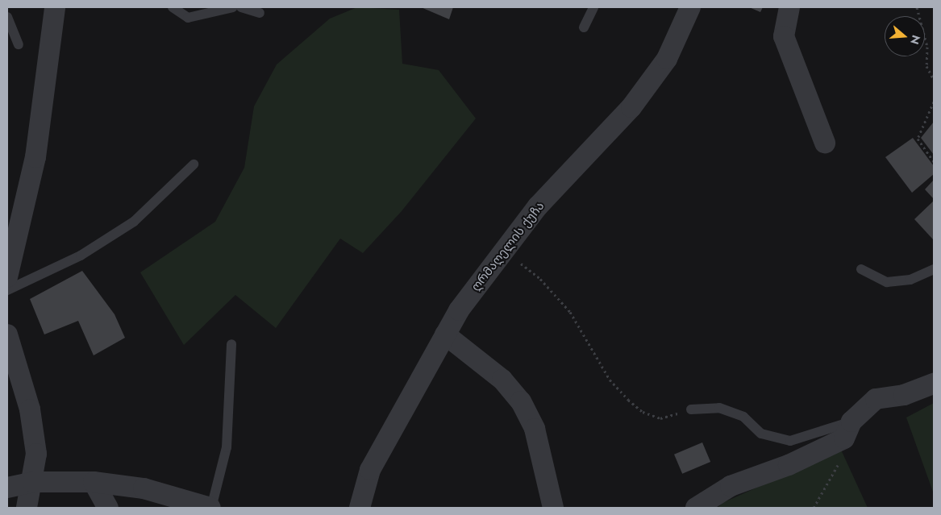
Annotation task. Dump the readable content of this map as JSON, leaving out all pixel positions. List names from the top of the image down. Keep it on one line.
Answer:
{"streets":{"street":["ღრმაღელის ქუჩა"]},"north":"right"}
